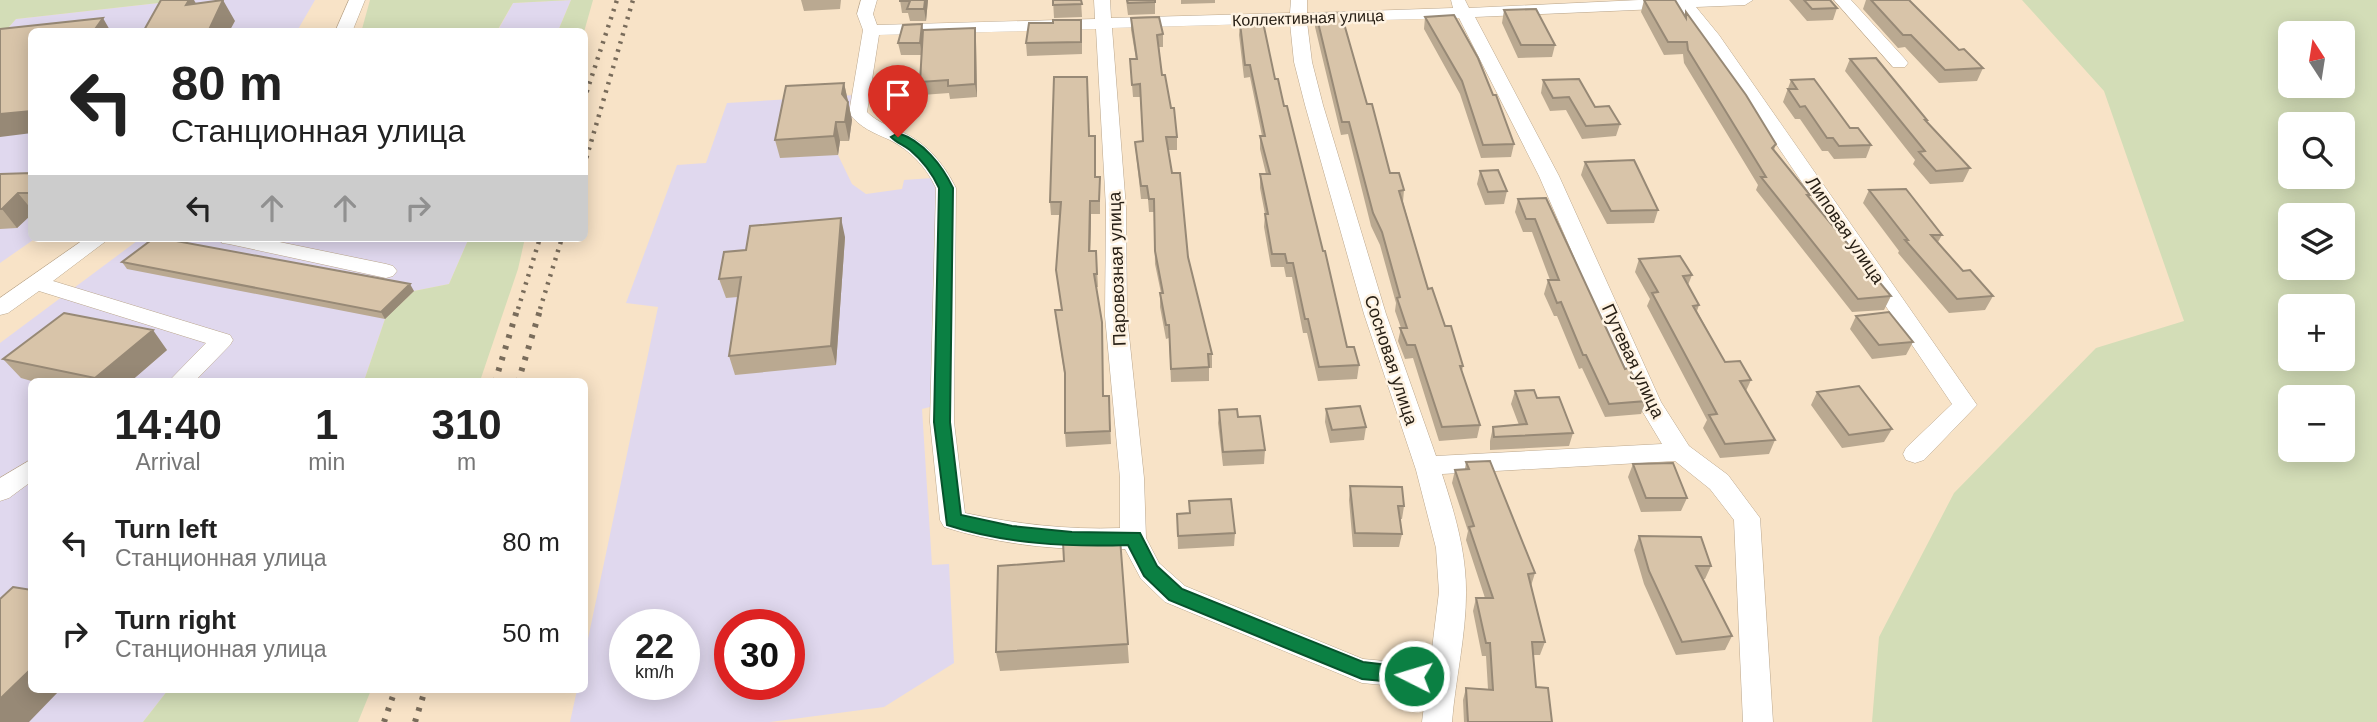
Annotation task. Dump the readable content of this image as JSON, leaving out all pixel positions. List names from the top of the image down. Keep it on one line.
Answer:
{"streets":{"street":["Коллективная улица","Липовая улица","Паровозная улица","Сосновая улица","Путевая улица"]},"crossings":[["Коллективная улица","Липовая улица"],["Коллективная улица","Паровозная улица"],["Коллективная улица","Сосновая улица"],["Коллективная улица","Путевая улица"]],"north":"top","page":{"map_buttons":["+","−"],"turn":["80 m","Станционная улица"],"eta":["14:40","Arrival","1","min","310","m"],"list":[{"name":"Turn left","note":"Станционная улица","value":"80 m"},{"name":"Turn right","note":"Станционная улица","value":"50 m"}],"speed":"22 km/h","limit":"30"}}
